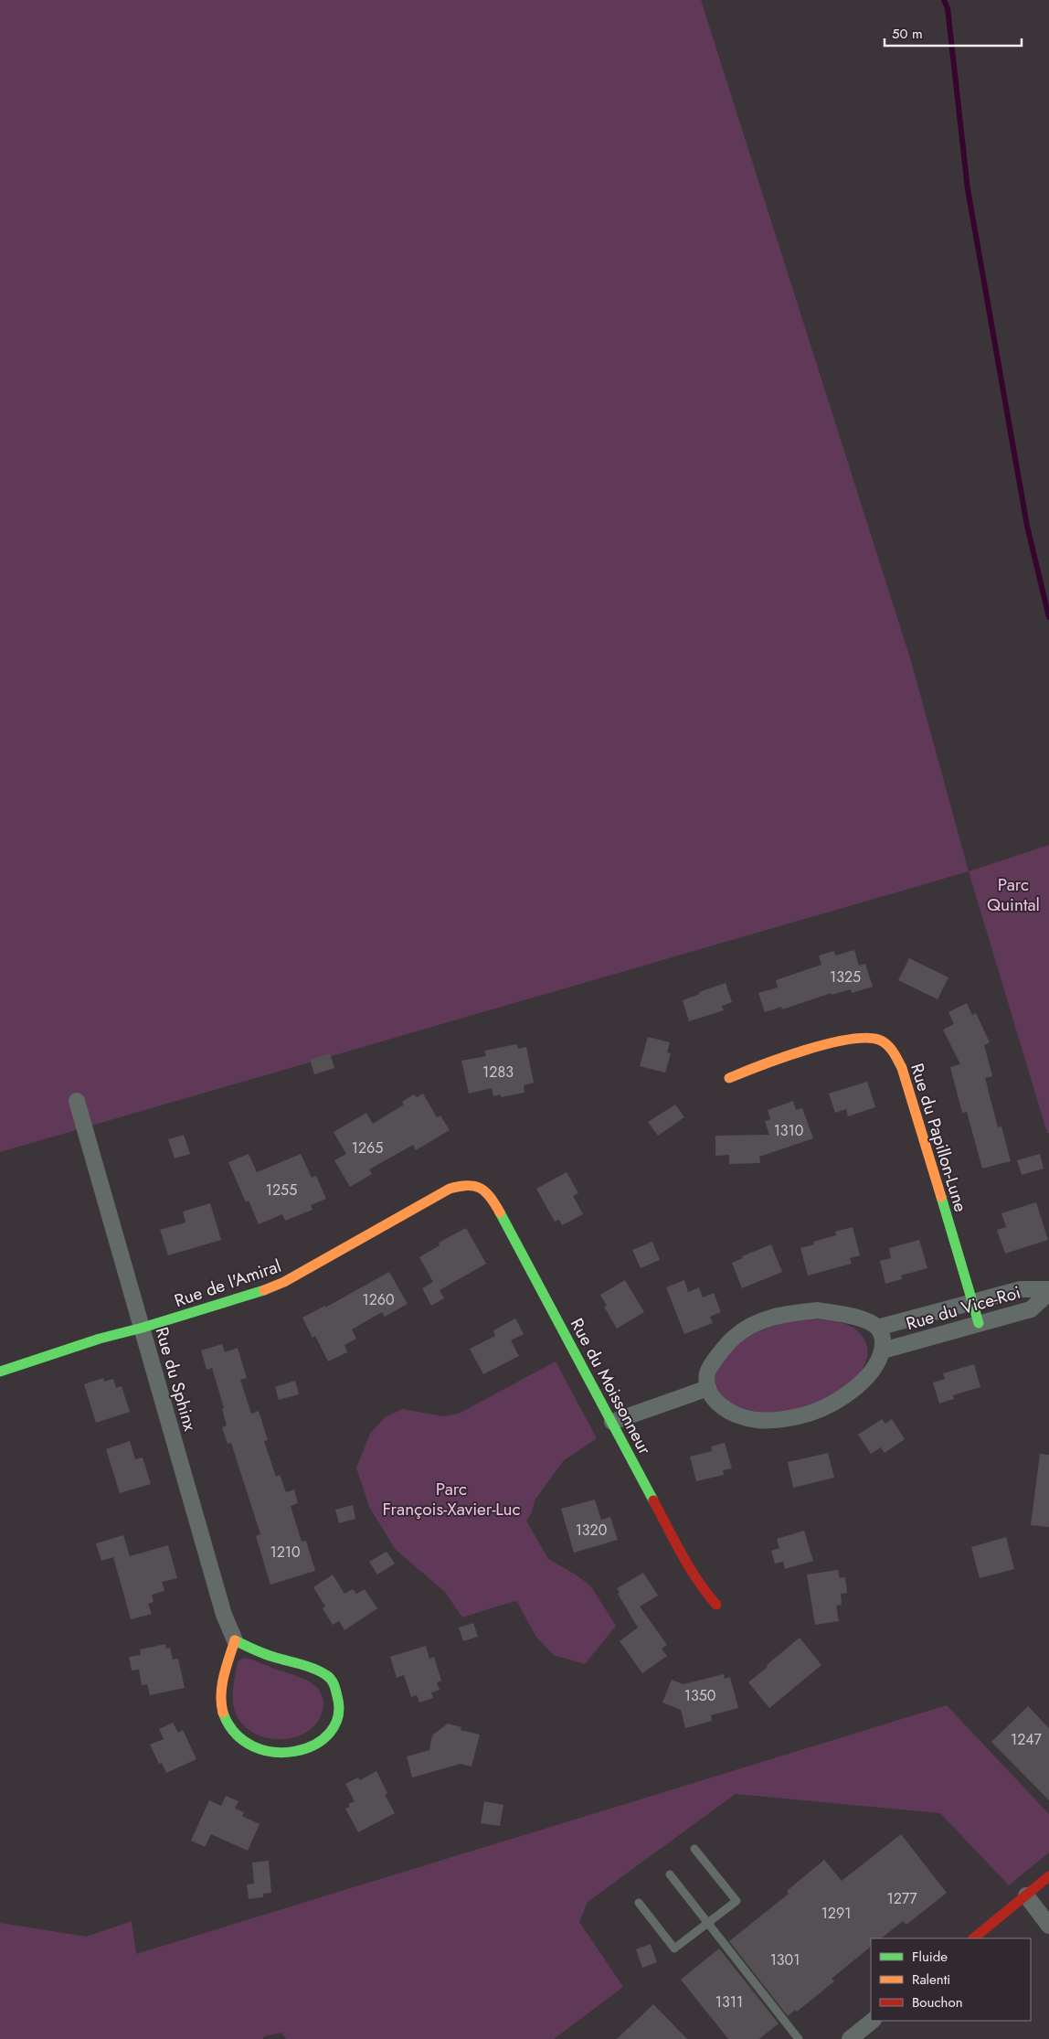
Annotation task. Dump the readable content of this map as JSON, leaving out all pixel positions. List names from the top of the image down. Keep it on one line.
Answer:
{"streets":{"street":["Rue du Papillon-Lune","Rue de l'Amiral","Rue du Vice-Roi","Rue du Sphinx","Rue du Moissonneur"]},"crossings":[["Rue du Papillon-Lune","Rue du Vice-Roi"],["Rue de l'Amiral","Rue du Sphinx"],["Rue de l'Amiral","Rue du Moissonneur"]],"parks":["Parc Quintal","Parc François-Xavier-Luc"],"house_numbers":["1325","1283","1310","1265","1255","1260","1320","1210","1350","1247","1277","1291","1301","1311"],"legend":["Fluide","Ralenti","Bouchon"],"scale_bar":"50 m"}
